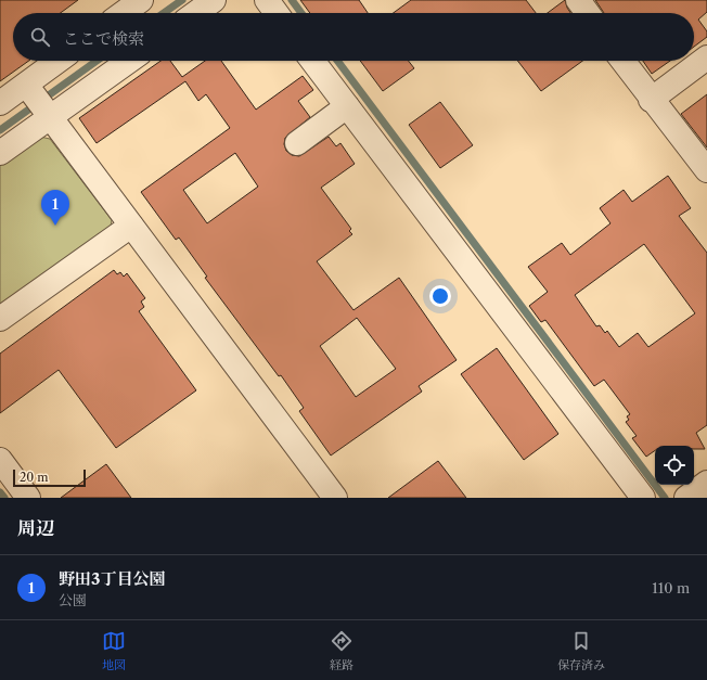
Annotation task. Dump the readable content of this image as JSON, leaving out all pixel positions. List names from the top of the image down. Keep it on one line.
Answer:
{"scale_bar":"20 m","page":{"search":"ここで検索","pins":"1","scale":"20 m","heading":"周辺","list":[{"mark":"1","name":"野田3丁目公園","note":"公園","value":"110 m"}],"nav":["地図","経路","保存済み"]}}
